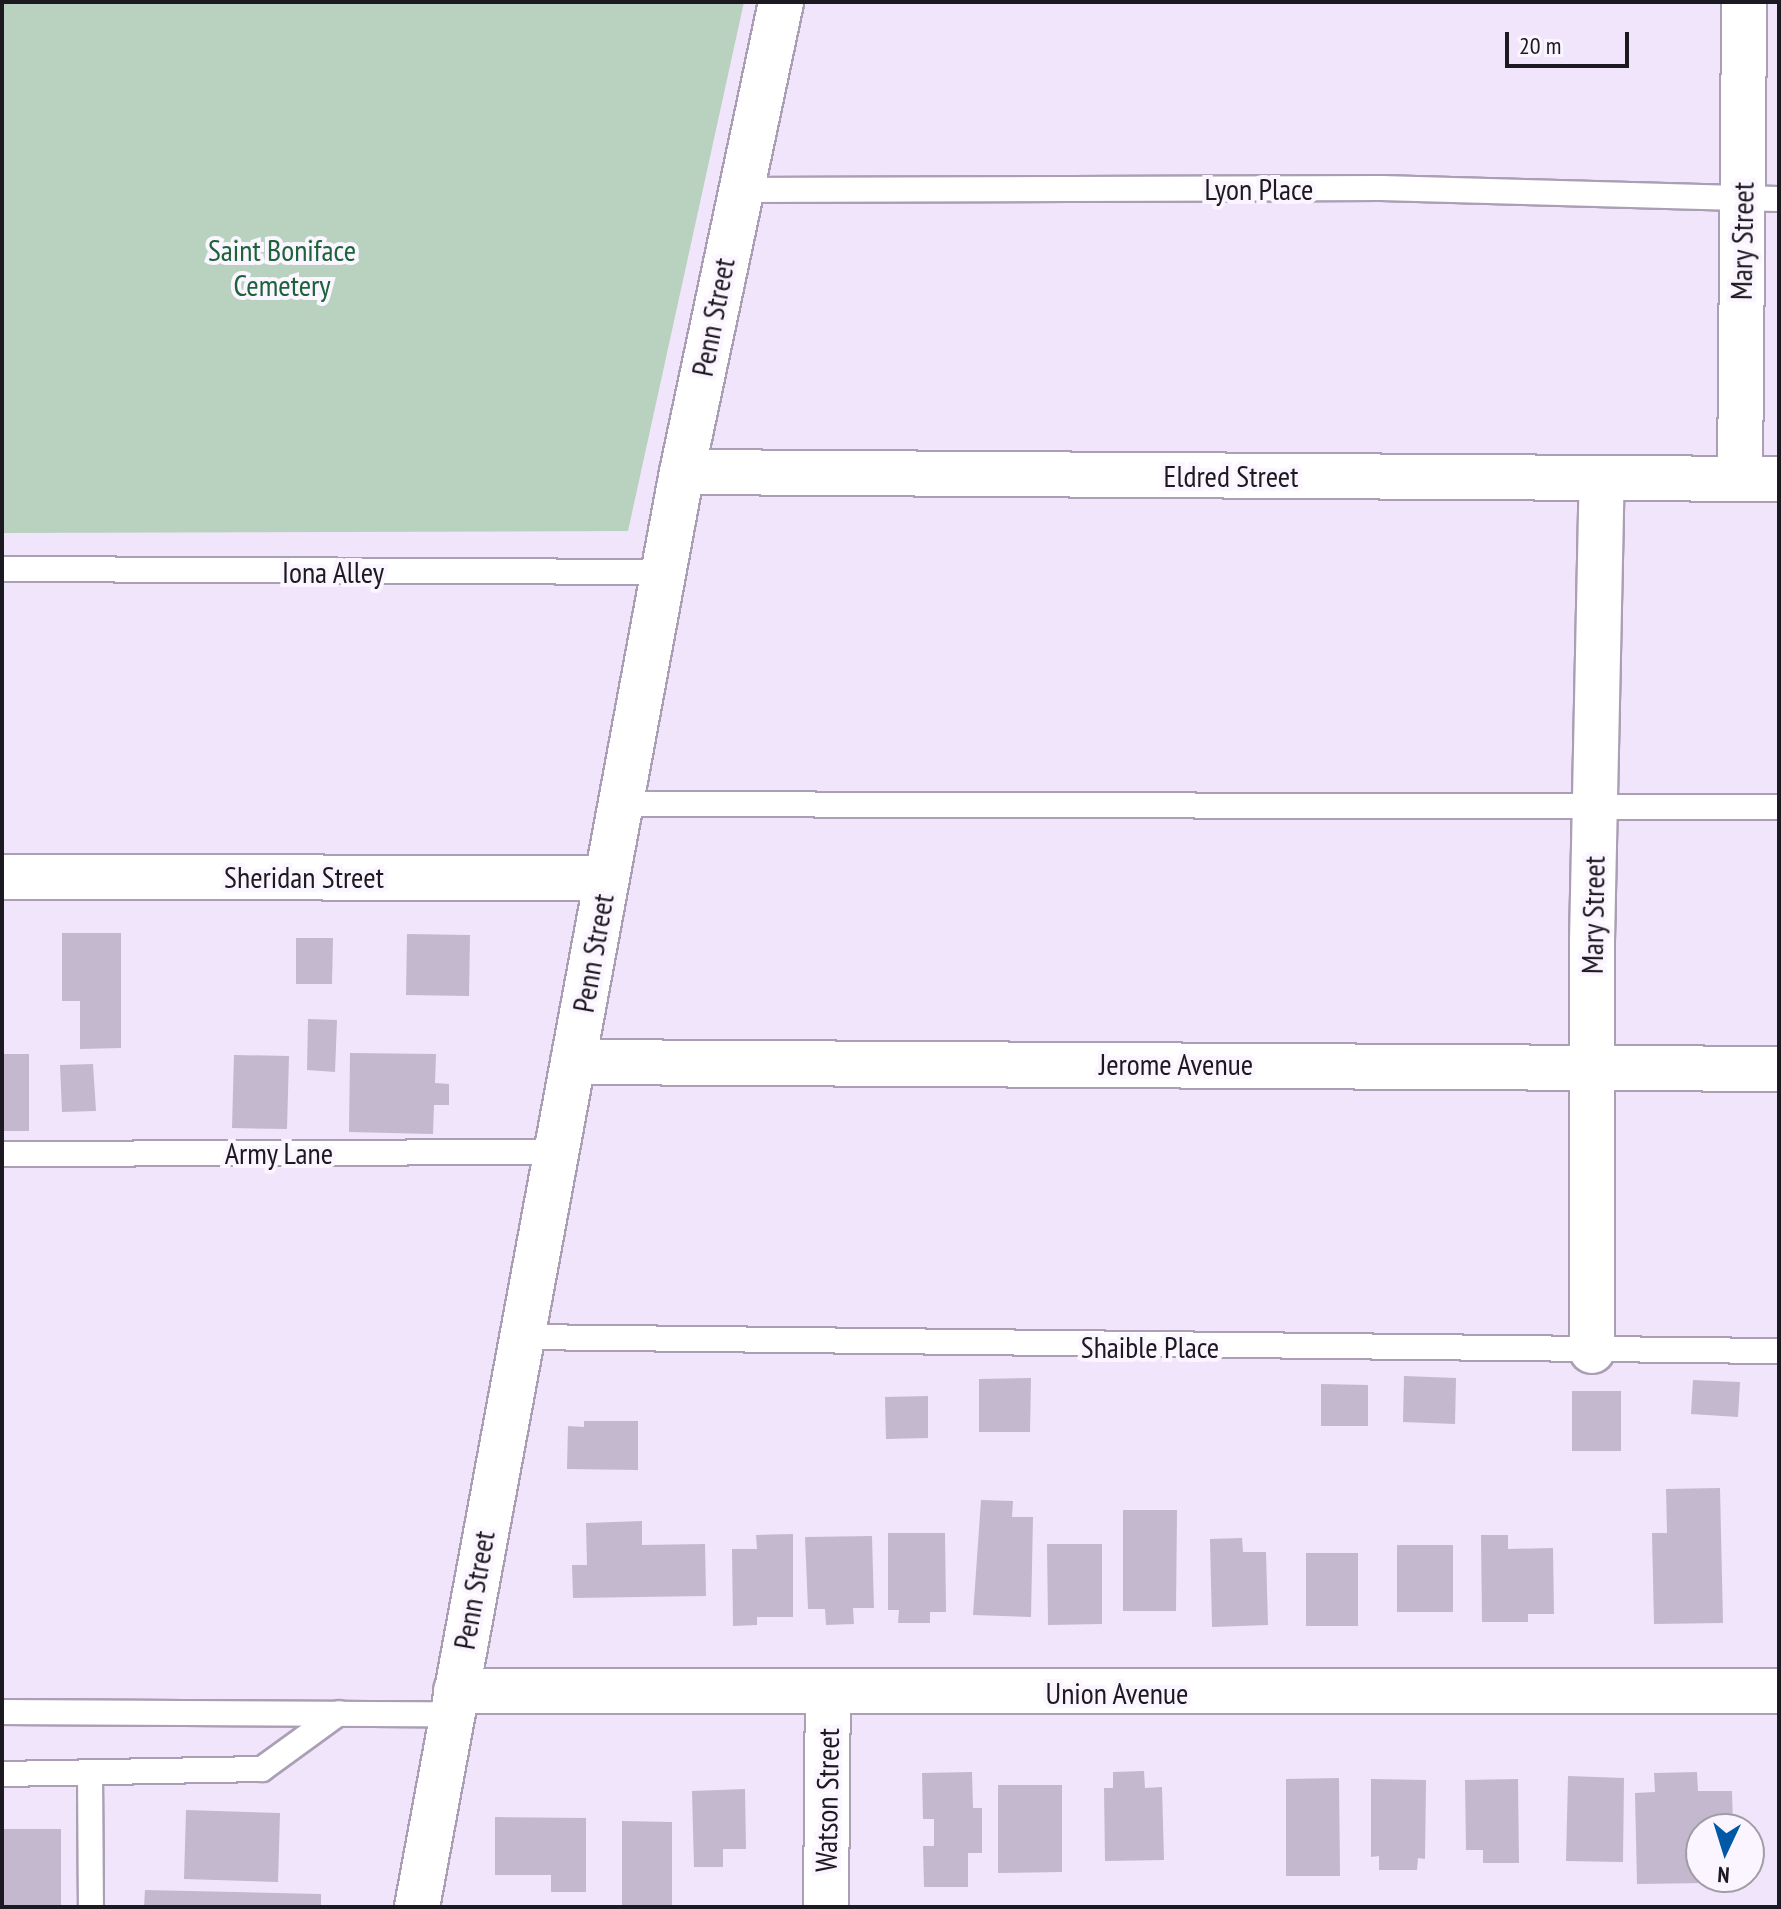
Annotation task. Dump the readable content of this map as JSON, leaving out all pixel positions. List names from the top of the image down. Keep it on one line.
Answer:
{"streets":{"street":["Mary Street","Penn Street","Eldred Street","Sheridan Street","Jerome Avenue","Union Avenue","Watson Street"],"lane":["Lyon Place","Iona Alley","Army Lane","Shaible Place"]},"crossings":[["Lyon Place","Mary Street"],["Lyon Place","Penn Street"],["Mary Street","Eldred Street"],["Mary Street","Jerome Avenue"],["Mary Street","Shaible Place"],["Penn Street","Eldred Street"],["Penn Street","Iona Alley"],["Penn Street","Sheridan Street"],["Penn Street","Jerome Avenue"],["Penn Street","Army Lane"],["Penn Street","Shaible Place"],["Penn Street","Union Avenue"],["Union Avenue","Watson Street"]],"parks":["Saint Boniface Cemetery"],"scale_bar":"20 m","north":"bottom"}
